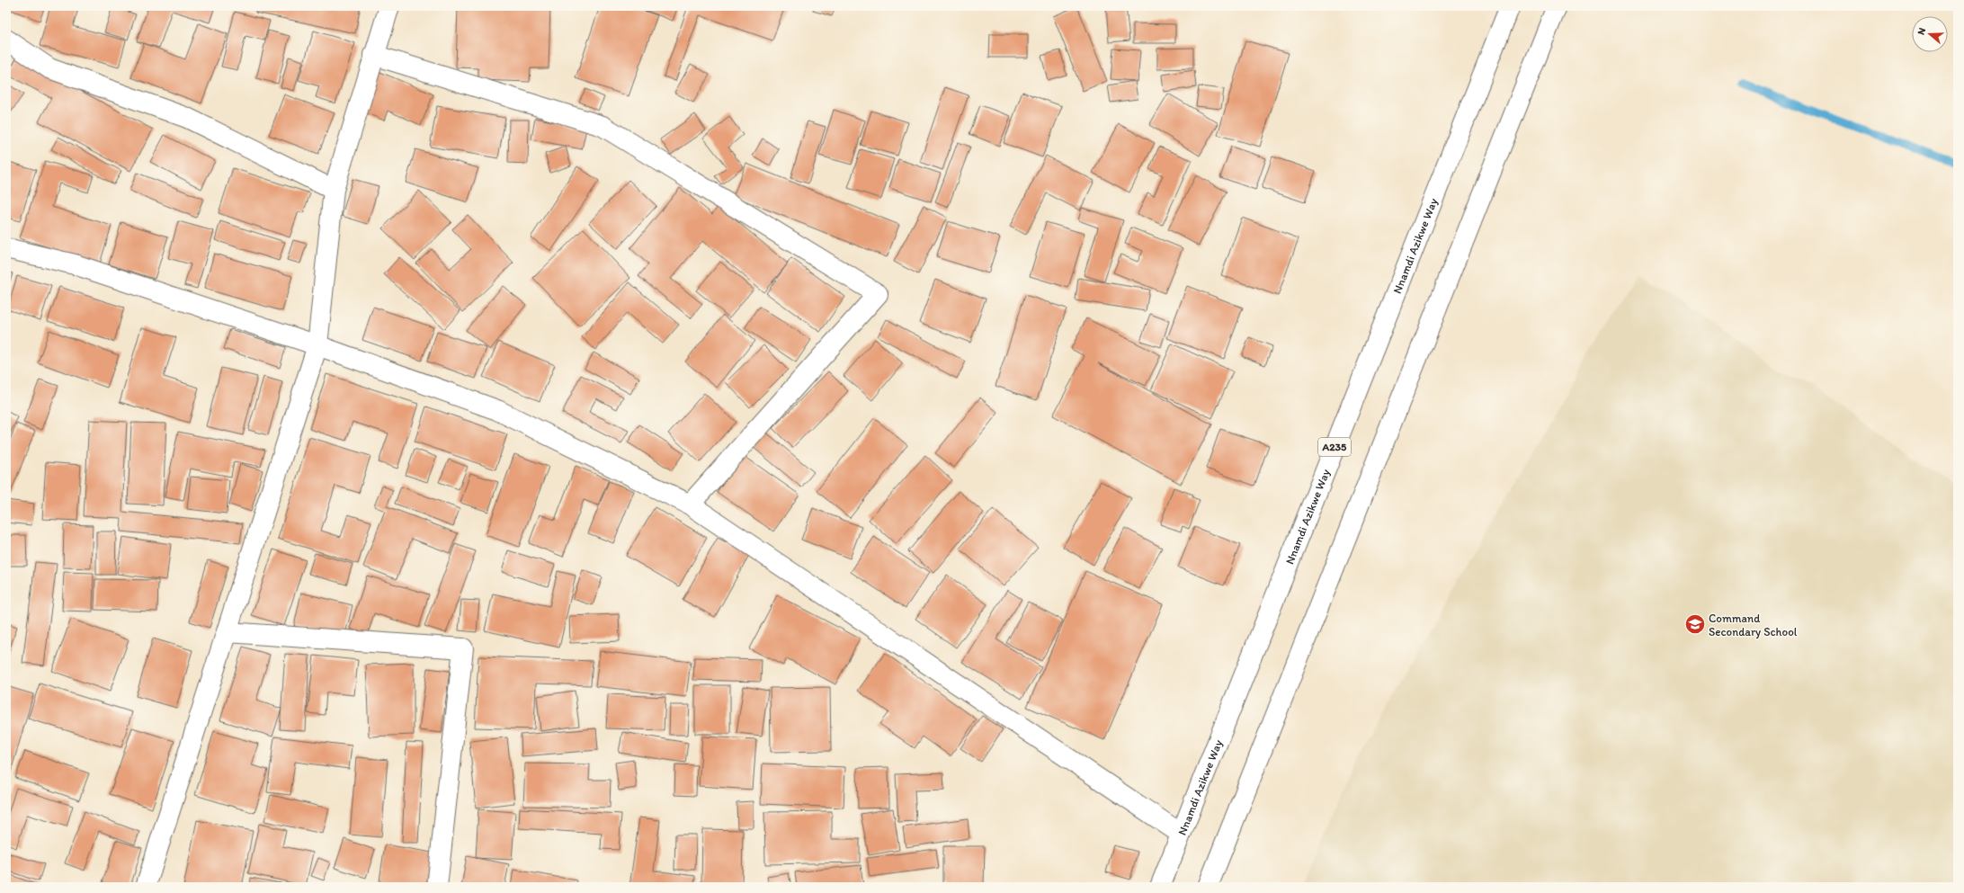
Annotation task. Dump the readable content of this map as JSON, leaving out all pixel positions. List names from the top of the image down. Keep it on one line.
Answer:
{"streets":{"main road":["Nnamdi Azikwe Way","A235"]},"places":{"school or university":["Command Secondary School"]},"north":"left"}
